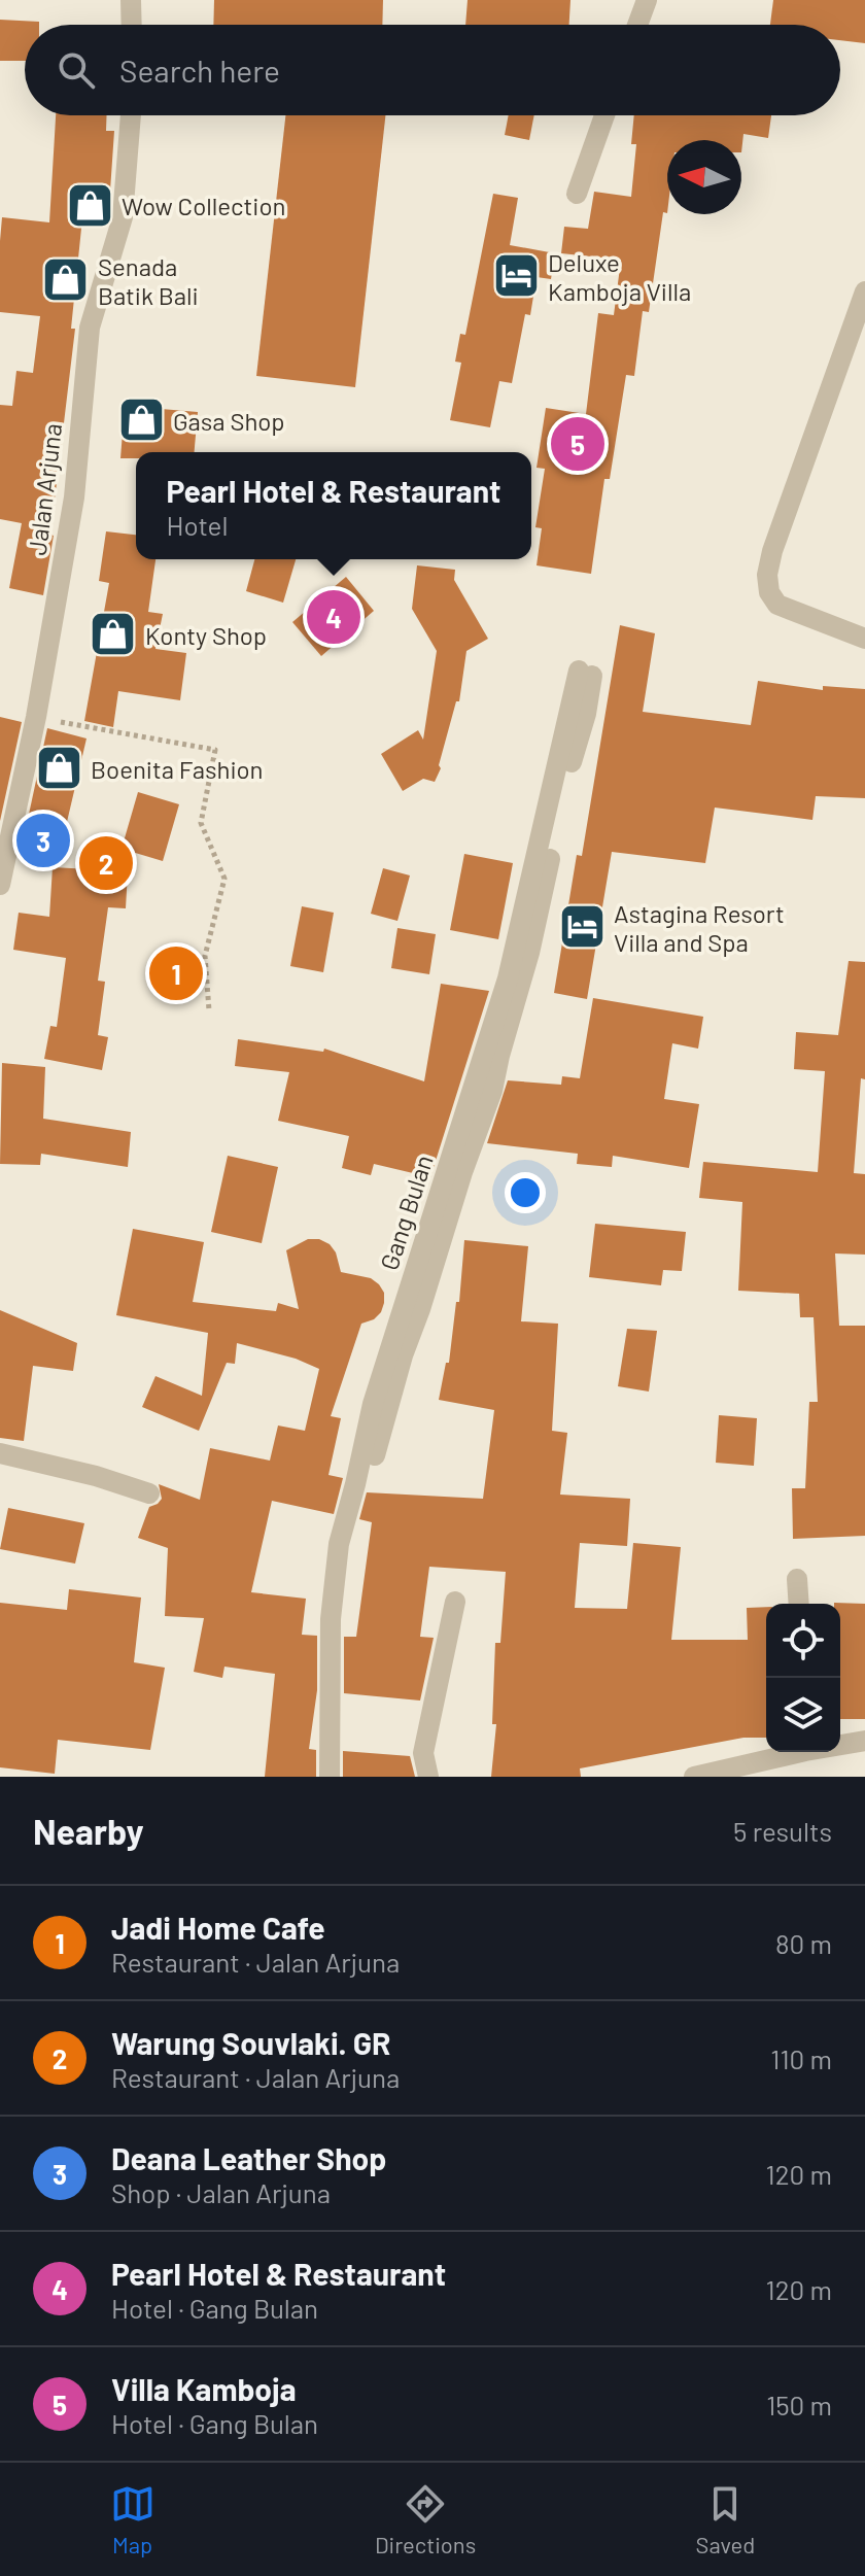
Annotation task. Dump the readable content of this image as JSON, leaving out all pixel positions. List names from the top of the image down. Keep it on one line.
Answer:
{"streets":{"street":["Jalan Arjuna","Gang Bulan"]},"places":{"shop":["Wow Collection","Senada Batik Bali","Gasa Shop","Konty Shop","Boenita Fashion"],"hotel":["Deluxe Kamboja Villa","Astagina Resort Villa and Spa"]},"north":"left","page":{"search":"Search here","pins":["5","4","3","2","1"],"popup":["Pearl Hotel & Restaurant","Hotel"],"heading":["Nearby","5 results"],"list":[{"mark":"1","name":"Jadi Home Cafe","note":"Restaurant · Jalan Arjuna","value":"80 m"},{"mark":"2","name":"Warung Souvlaki. GR","note":"Restaurant · Jalan Arjuna","value":"110 m"},{"mark":"3","name":"Deana Leather Shop","note":"Shop · Jalan Arjuna","value":"120 m"},{"mark":"4","name":"Pearl Hotel & Restaurant","note":"Hotel · Gang Bulan","value":"120 m"},{"mark":"5","name":"Villa Kamboja","note":"Hotel · Gang Bulan","value":"150 m"}],"nav":["Map","Directions","Saved"]}}
